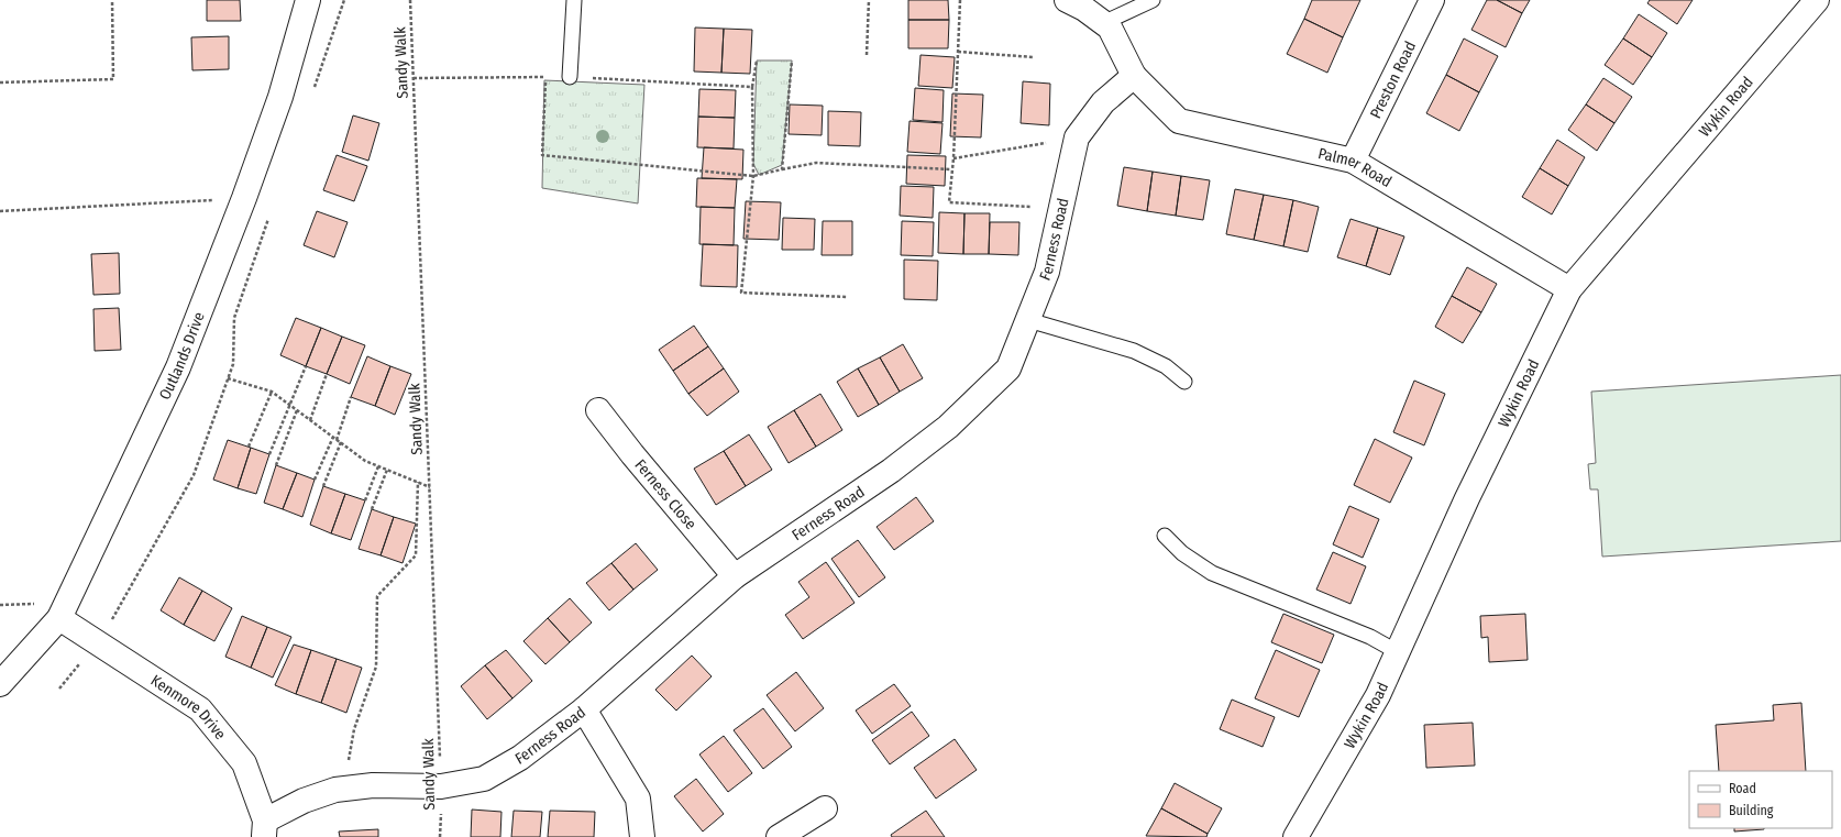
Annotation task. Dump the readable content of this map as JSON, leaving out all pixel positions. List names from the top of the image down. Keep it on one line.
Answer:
{"streets":{"street":["Preston Road","Wykin Road","Palmer Road","Ferness Road","Outlands Drive","Ferness Close","Kenmore Drive"],"path":["Sandy Walk"]},"crossings":[["Sandy Walk","Ferness Road"],["Preston Road","Palmer Road"],["Wykin Road","Palmer Road"],["Palmer Road","Ferness Road"],["Ferness Road","Ferness Close"],["Ferness Road","Kenmore Drive"],["Outlands Drive","Kenmore Drive"]],"legend":["Road","Building"]}
